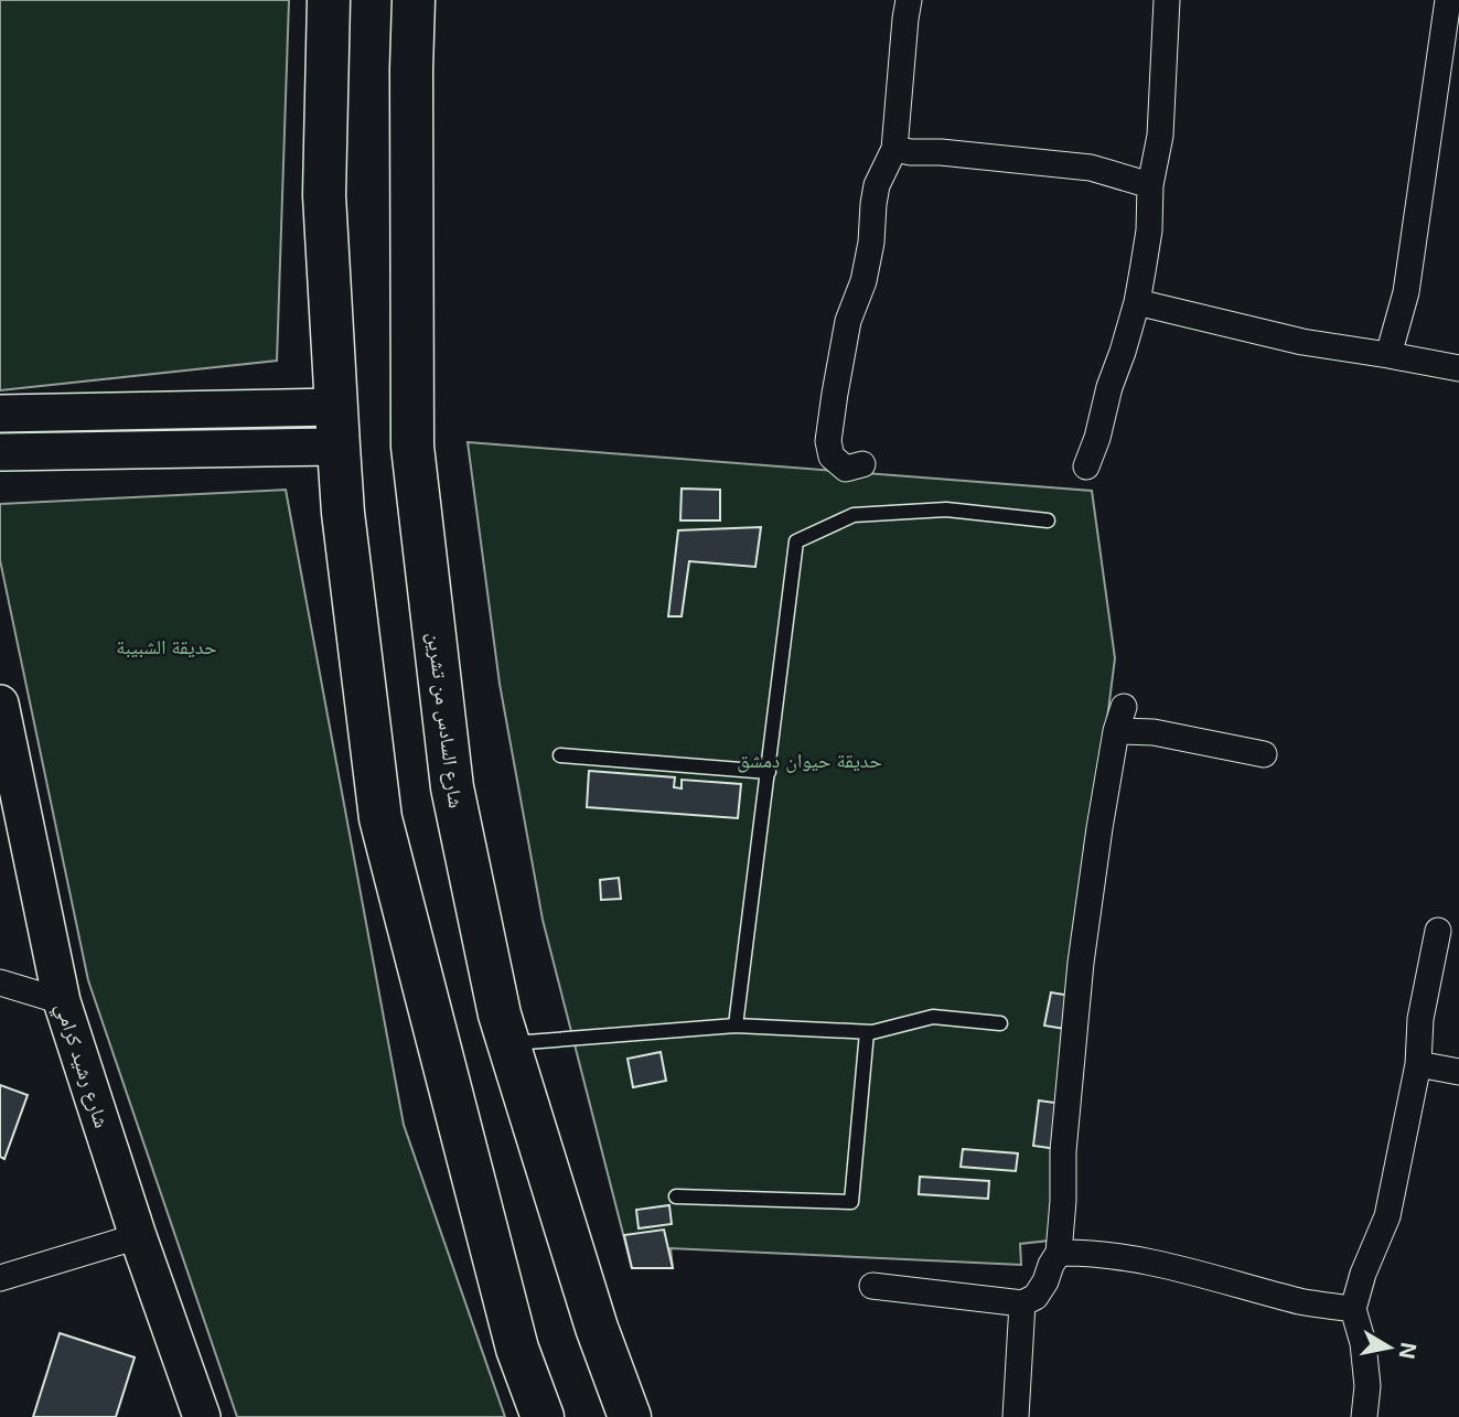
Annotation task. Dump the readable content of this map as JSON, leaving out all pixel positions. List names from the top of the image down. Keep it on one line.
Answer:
{"streets":{"highway":["شارع السادس من تشرين"],"main road":["شارع رشيد كرامي"]},"parks":["حديقة الشبيبة","حديقة حيوان دمشق"],"north":"right"}
